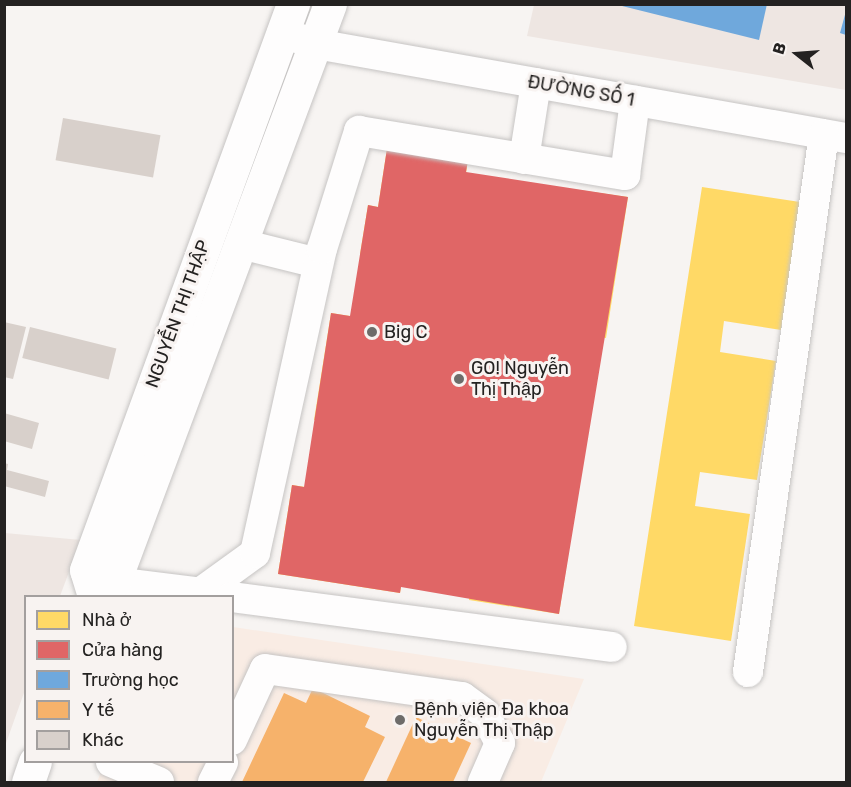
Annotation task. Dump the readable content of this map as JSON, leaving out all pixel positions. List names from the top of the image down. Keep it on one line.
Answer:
{"streets":{"main road":["NGUYỄN THỊ THẬP"],"street":["ĐƯỜNG SỐ 1"]},"crossings":[["ĐƯỜNG SỐ 1","NGUYỄN THỊ THẬP"]],"places":["Big C","GO! Nguyễn Thị Thập","Bệnh viện Đa khoa Nguyễn Thị Thập"],"legend":["Nhà ở","Cửa hàng","Trường học","Y tế","Khác"],"north":"left"}
